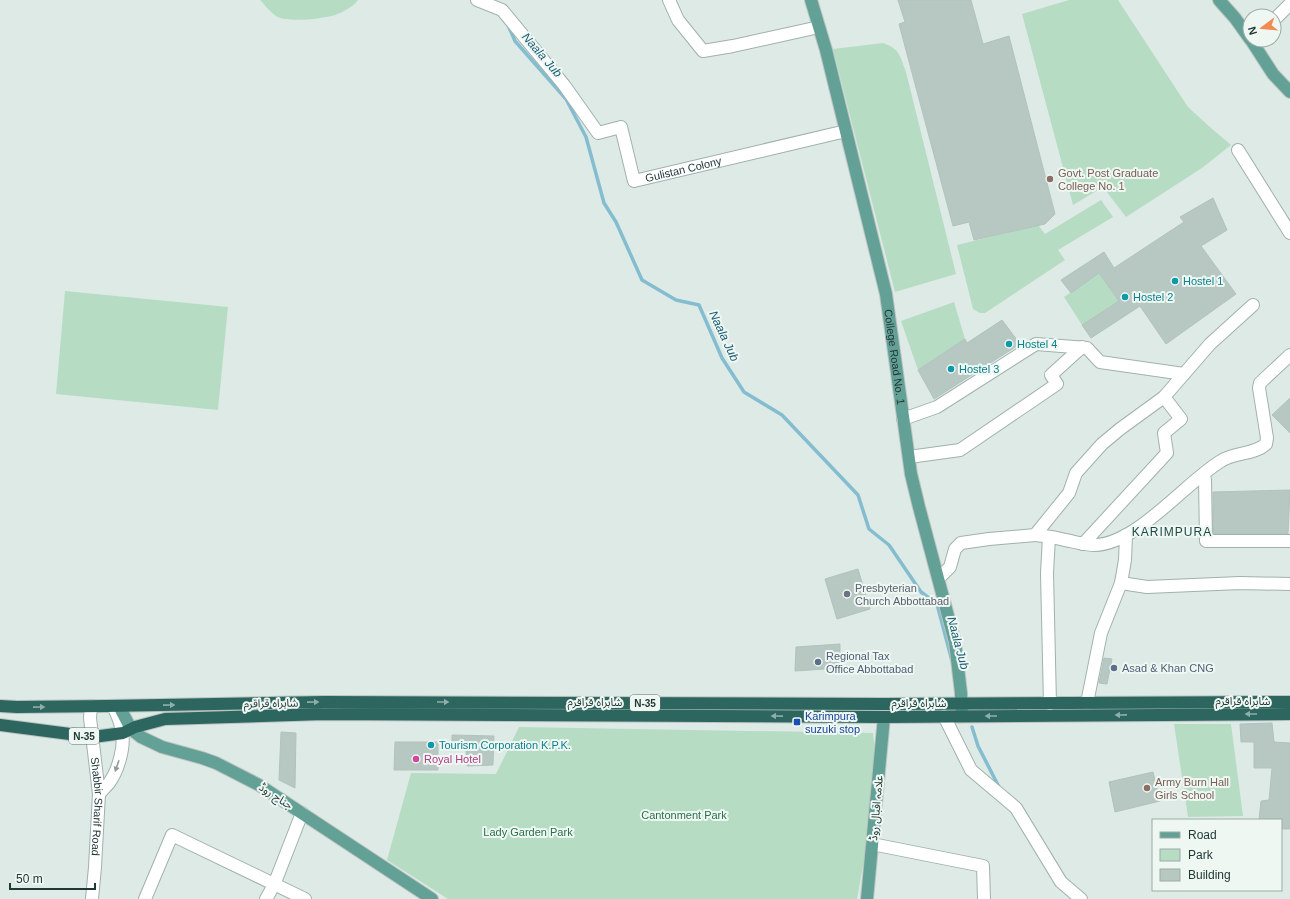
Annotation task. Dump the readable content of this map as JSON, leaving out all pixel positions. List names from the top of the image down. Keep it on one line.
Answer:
{"streets":{"highway":["شاہراہ قراقرم","N-35"],"main road":["College Road No. 1","جناح روڈ","علامہ اقبال روڈ"],"street":["Gulistan Colony","Shabbir Sharif Road"]},"crossings":[["Gulistan Colony","College Road No. 1"],["College Road No. 1","شاہراہ قراقرم"],["شاہراہ قراقرم","جناح روڈ"],["شاہراہ قراقرم","Shabbir Sharif Road"],["شاہراہ قراقرم","علامہ اقبال روڈ"]],"districts":["KARIMPURA"],"water":["Naala Jub"],"parks":["Cantonment Park","Lady Garden Park"],"places":{"other":["Govt. Post Graduate College No. 1","Hostel 1","Hostel 2","Hostel 4","Hostel 3","Presbyterian Church Abbottabad","Regional Tax Office Abbottabad","Asad & Khan CNG","Tourism Corporation K.P.K.","Royal Hotel","Army Burn Hall Girls School"],"transit":["Karimpura suzuki stop"]},"legend":["Road","Park","Building"],"scale_bar":"50 m","north":"left"}
